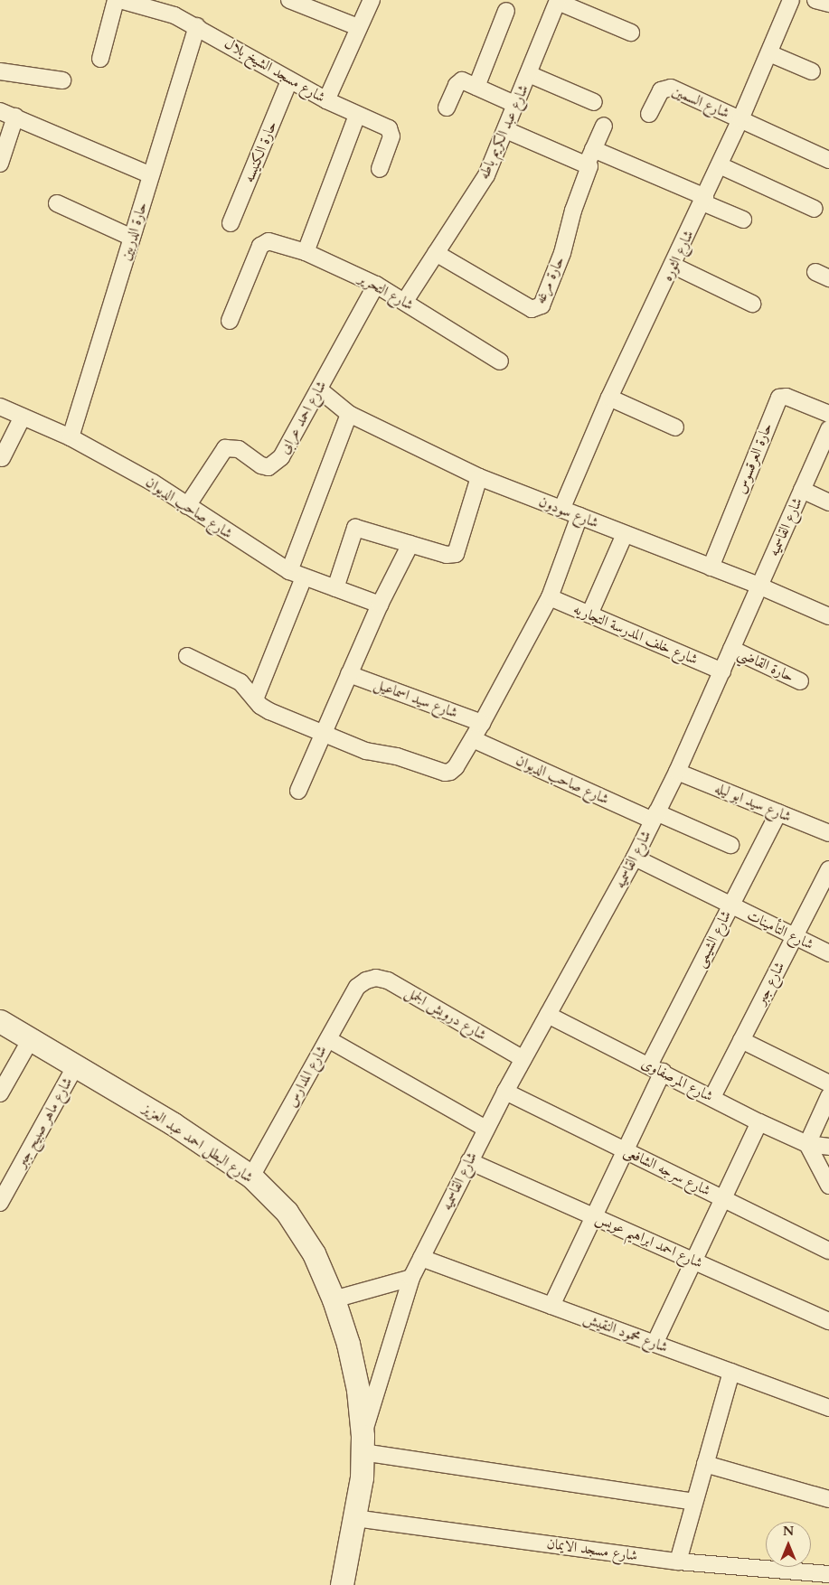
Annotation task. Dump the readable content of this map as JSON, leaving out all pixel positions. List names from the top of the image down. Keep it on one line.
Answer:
{"streets":{"main road":["شارع البطل احمد عبد العزيز"],"street":["شارع مسجد الشيخ بلال","شارع السمين","شارع عبد الكريم باطه","حارة الكنيسه","حارة الدربين","شارع الثوره","حارة مرغه","شارع التحرير","شارع احمد عرابى","حارة العرقسوس","شارع صاحب الديوان","شارع سودون","شارع القاسميه","شارع خلف المدرسة التجاريه","حارة القاضي","شارع سيد اسماعيل","شارع سيد ابو ليله","شارع التأمينات","شارع الشيمى","شارع جبر","شارع درويش الجمل","شارع المدارس","شارع المرصفاوى","شارع ماهر صبيح جبر","شارع سرجه الشافعى","شارع احمد ابراهيم عويس","شارع محمود النقيش","شارع مسجد الايمان"]},"crossings":[["شارع مسجد الشيخ بلال","حارة الكنيسه"],["شارع مسجد الشيخ بلال","حارة الدربين"],["شارع السمين","شارع الثوره"],["شارع عبد الكريم باطه","حارة مرغه"],["شارع عبد الكريم باطه","شارع التحرير"],["حارة الدربين","شارع صاحب الديوان"],["شارع الثوره","شارع سودون"],["شارع التحرير","شارع احمد عرابى"],["شارع احمد عرابى","شارع صاحب الديوان"],["شارع احمد عرابى","شارع سودون"],["حارة العرقسوس","شارع سودون"],["شارع صاحب الديوان","شارع القاسميه"],["شارع سودون","شارع القاسميه"],["شارع القاسميه","شارع خلف المدرسة التجاريه"],["شارع القاسميه","حارة القاضي"],["شارع القاسميه","شارع سيد ابو ليله"],["شارع القاسميه","شارع التأمينات"],["شارع القاسميه","شارع درويش الجمل"],["شارع القاسميه","شارع المرصفاوى"],["شارع القاسميه","شارع البطل احمد عبد العزيز"],["شارع القاسميه","شارع سرجه الشافعى"],["شارع القاسميه","شارع احمد ابراهيم عويس"],["شارع القاسميه","شارع محمود النقيش"],["شارع سيد ابو ليله","شارع الشيمى"],["شارع التأمينات","شارع الشيمى"],["شارع التأمينات","شارع جبر"],["شارع الشيمى","شارع المرصفاوى"],["شارع الشيمى","شارع سرجه الشافعى"],["شارع الشيمى","شارع احمد ابراهيم عويس"],["شارع الشيمى","شارع محمود النقيش"],["شارع جبر","شارع المرصفاوى"],["شارع درويش الجمل","شارع المدارس"],["شارع المدارس","شارع البطل احمد عبد العزيز"],["شارع ماهر صبيح جبر","شارع البطل احمد عبد العزيز"],["شارع البطل احمد عبد العزيز","شارع مسجد الايمان"]],"north":"top"}
